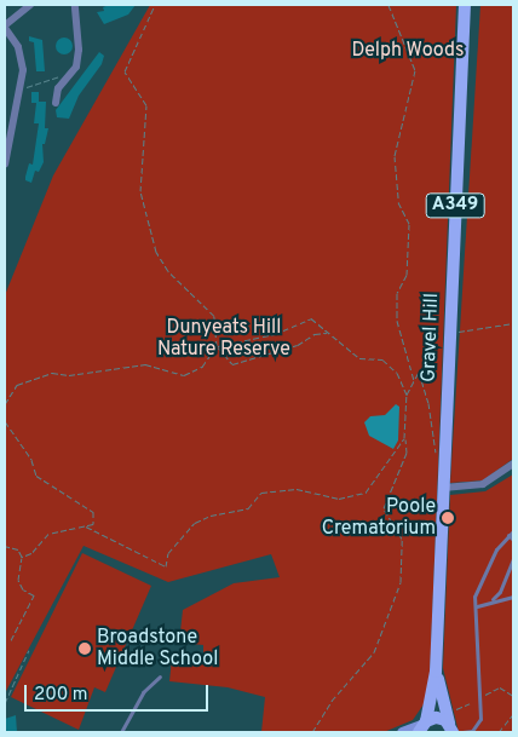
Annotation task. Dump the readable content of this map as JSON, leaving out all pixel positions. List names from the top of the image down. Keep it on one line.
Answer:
{"streets":{"main road":["A349","Gravel Hill"]},"parks":["Delph Woods","Dunyeats Hill Nature Reserve"],"places":["Poole Crematorium","Broadstone Middle School"],"scale_bar":"200 m"}
